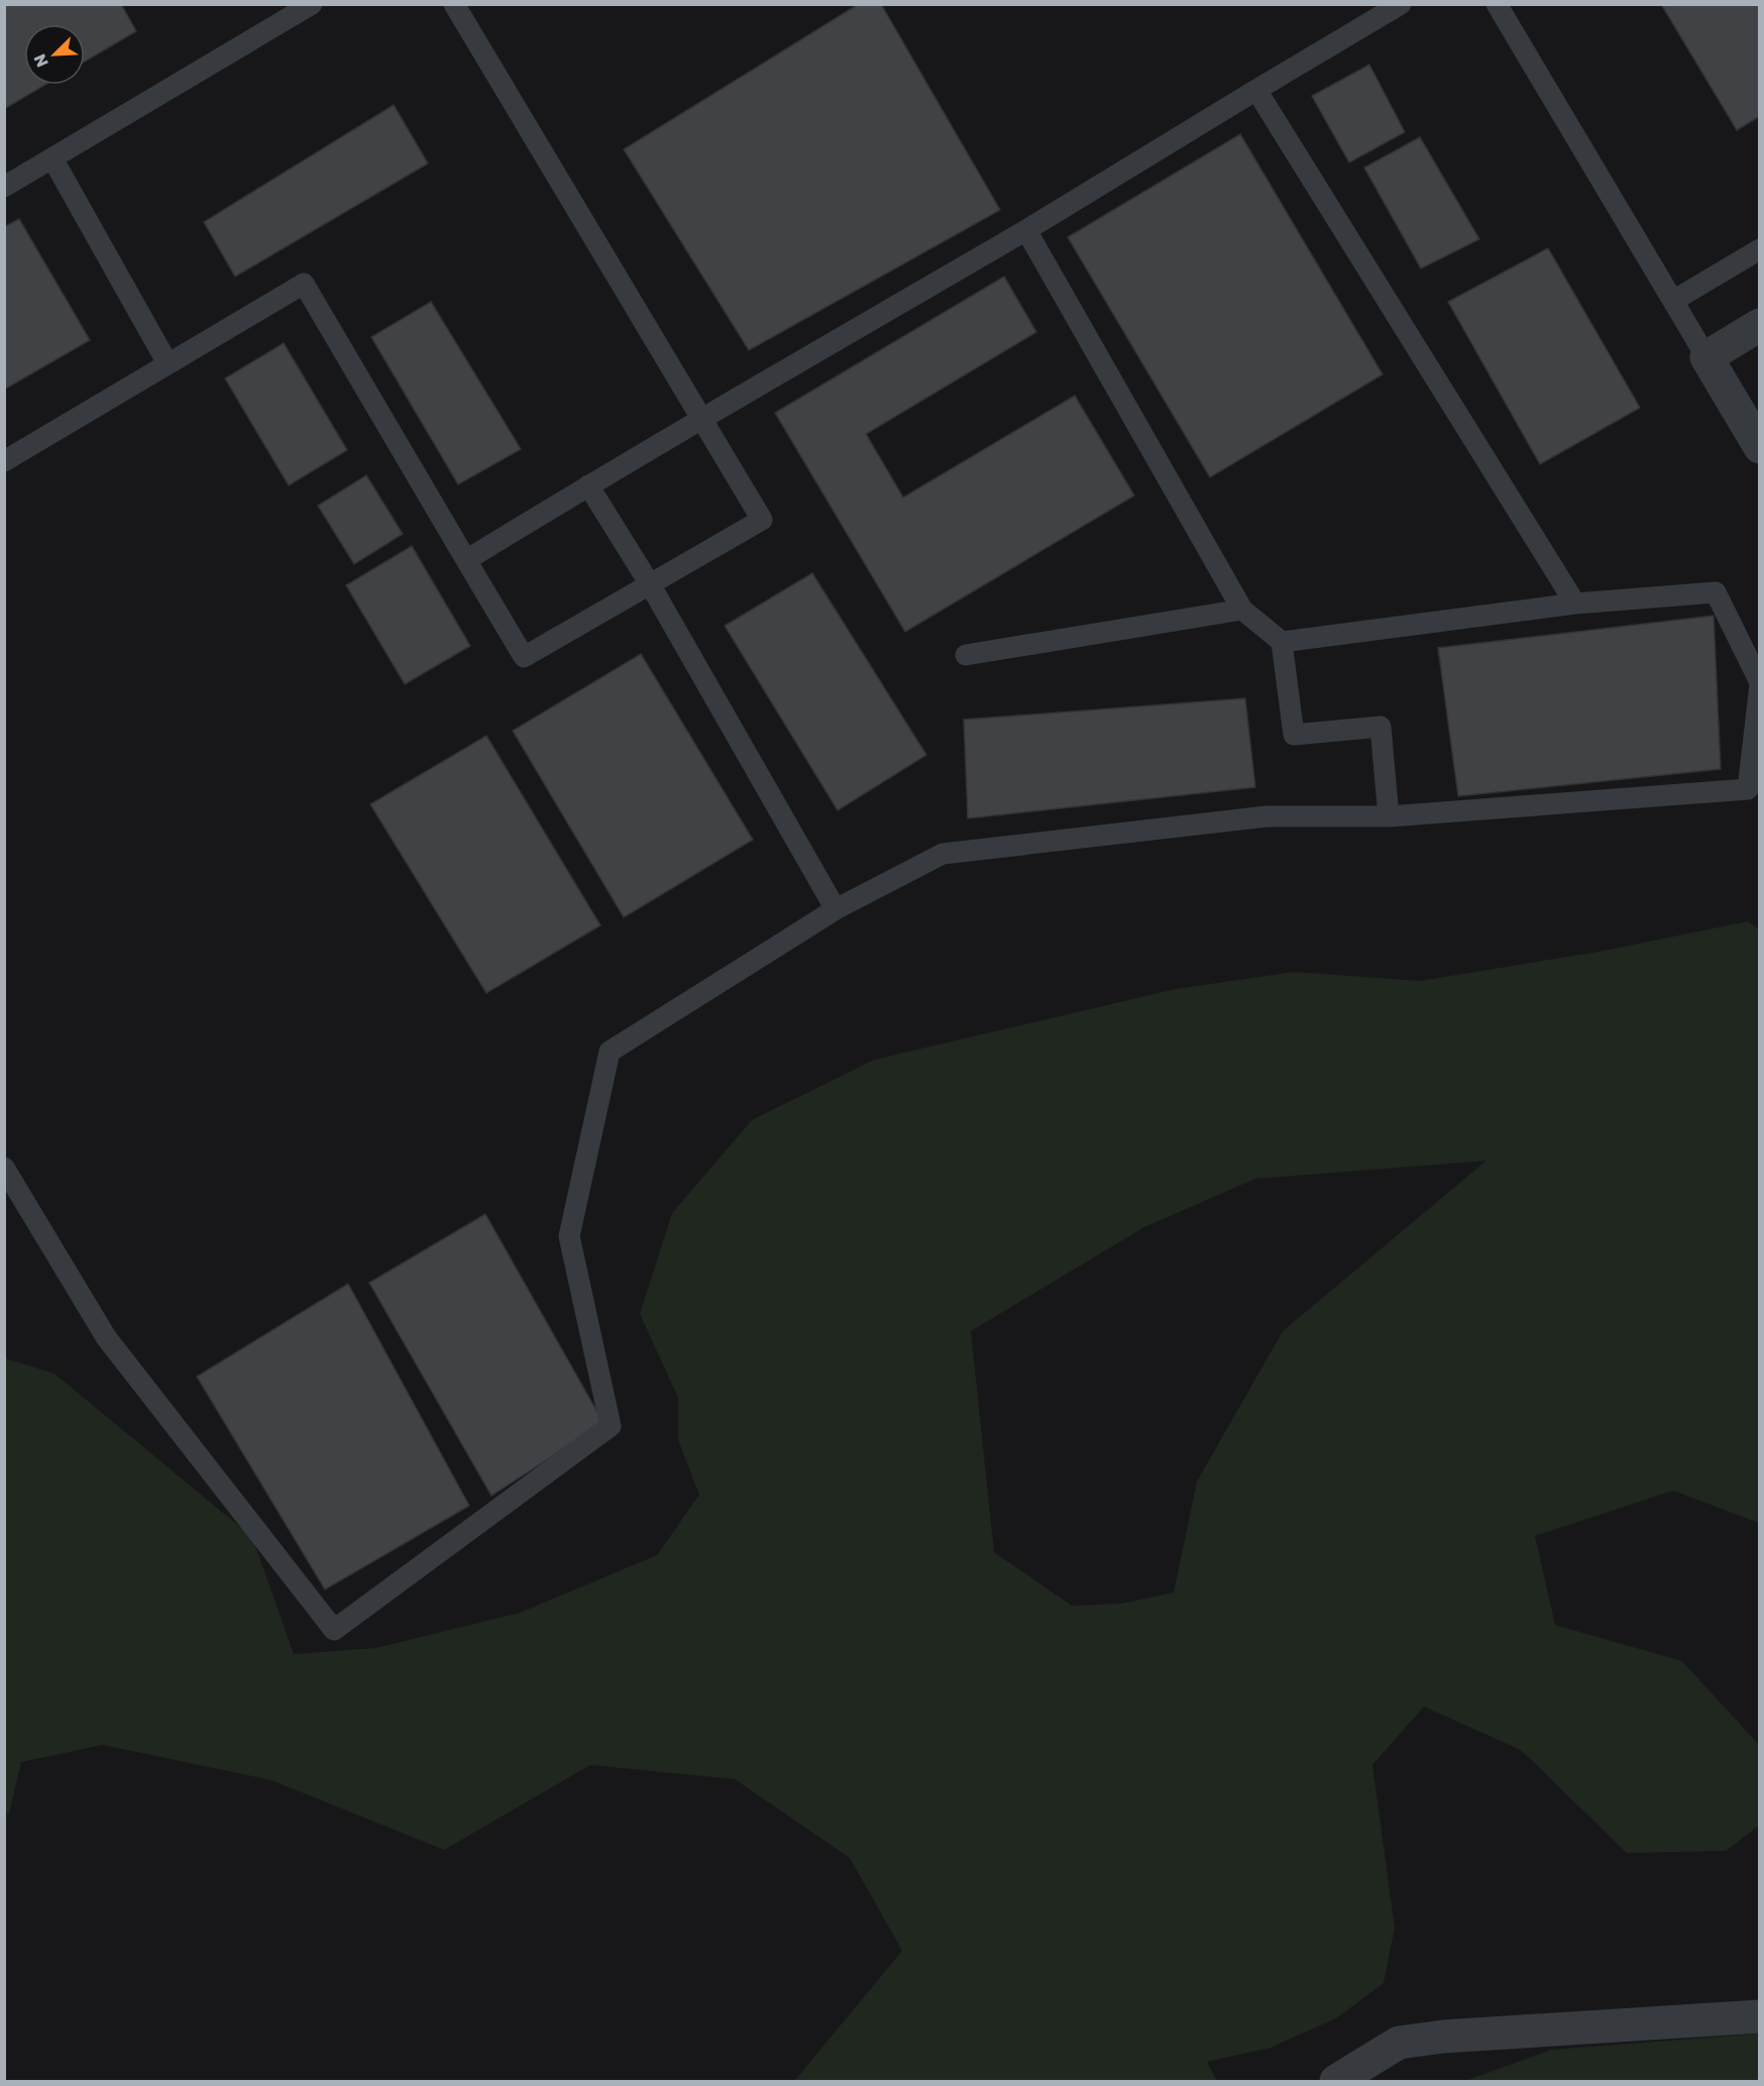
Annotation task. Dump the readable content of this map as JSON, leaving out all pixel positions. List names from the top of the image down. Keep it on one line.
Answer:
{"north":"bottom left"}
